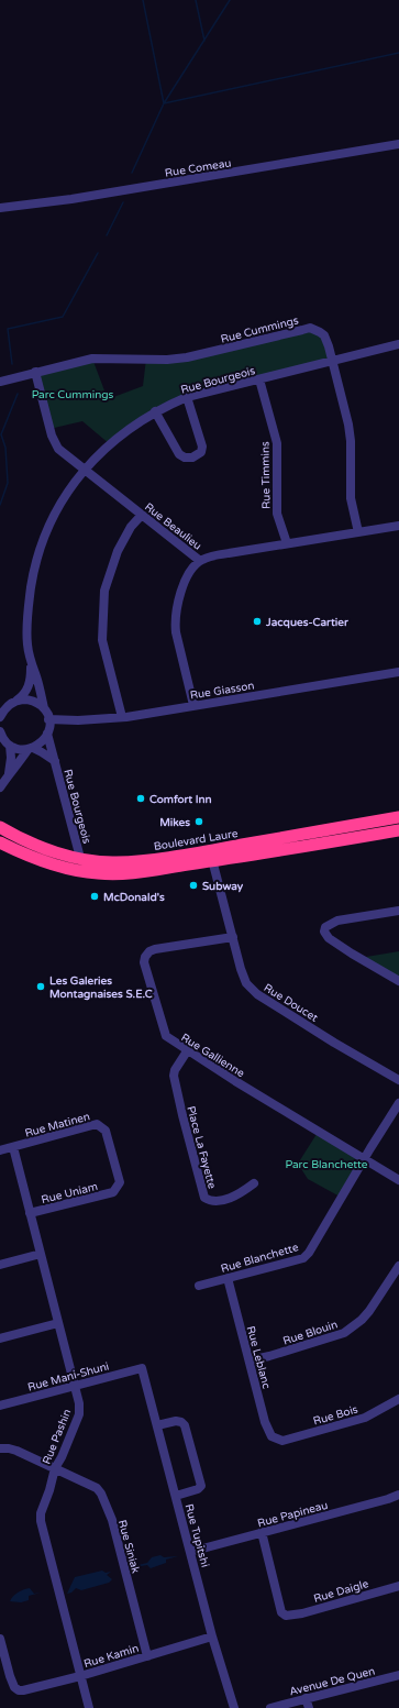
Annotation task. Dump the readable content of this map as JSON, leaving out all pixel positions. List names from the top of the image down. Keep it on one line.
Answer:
{"streets":{"highway":["Boulevard Laure"],"street":["Rue Comeau","Rue Cummings","Rue Bourgeois","Rue Timmins","Rue Beaulieu","Rue Giasson","Rue Doucet","Rue Gallienne","Rue Matinen","Place La Fayette","Rue Uniam","Rue Blanchette","Rue Blouin","Rue Leblanc","Rue Mani-Shuni","Rue Bois","Rue Pashin","Rue Papineau","Rue Tupitshi","Rue Siniak","Rue Daigle","Rue Kamin","Avenue De Quen"]},"crossings":[["Rue Cummings","Rue Bourgeois"],["Rue Cummings","Rue Beaulieu"],["Rue Bourgeois","Rue Timmins"],["Rue Bourgeois","Rue Beaulieu"],["Rue Bourgeois","Rue Giasson"],["Rue Bourgeois","Boulevard Laure"],["Rue Timmins","Rue Beaulieu"],["Boulevard Laure","Rue Doucet"],["Rue Doucet","Rue Gallienne"],["Rue Gallienne","Place La Fayette"],["Rue Gallienne","Rue Blanchette"],["Rue Matinen","Rue Uniam"],["Rue Matinen","Rue Pashin"],["Rue Uniam","Rue Pashin"],["Rue Blanchette","Rue Leblanc"],["Rue Blouin","Rue Leblanc"],["Rue Leblanc","Rue Bois"],["Rue Mani-Shuni","Rue Pashin"],["Rue Mani-Shuni","Rue Tupitshi"],["Rue Pashin","Rue Siniak"],["Rue Pashin","Rue Kamin"],["Rue Papineau","Rue Tupitshi"],["Rue Papineau","Rue Daigle"],["Rue Tupitshi","Rue Kamin"],["Rue Siniak","Rue Kamin"]],"parks":["Parc Cummings","Parc Blanchette"],"places":["Jacques-Cartier","Comfort Inn","Mikes","Subway","McDonald's","Les Galeries Montagnaises S.E.C"]}
